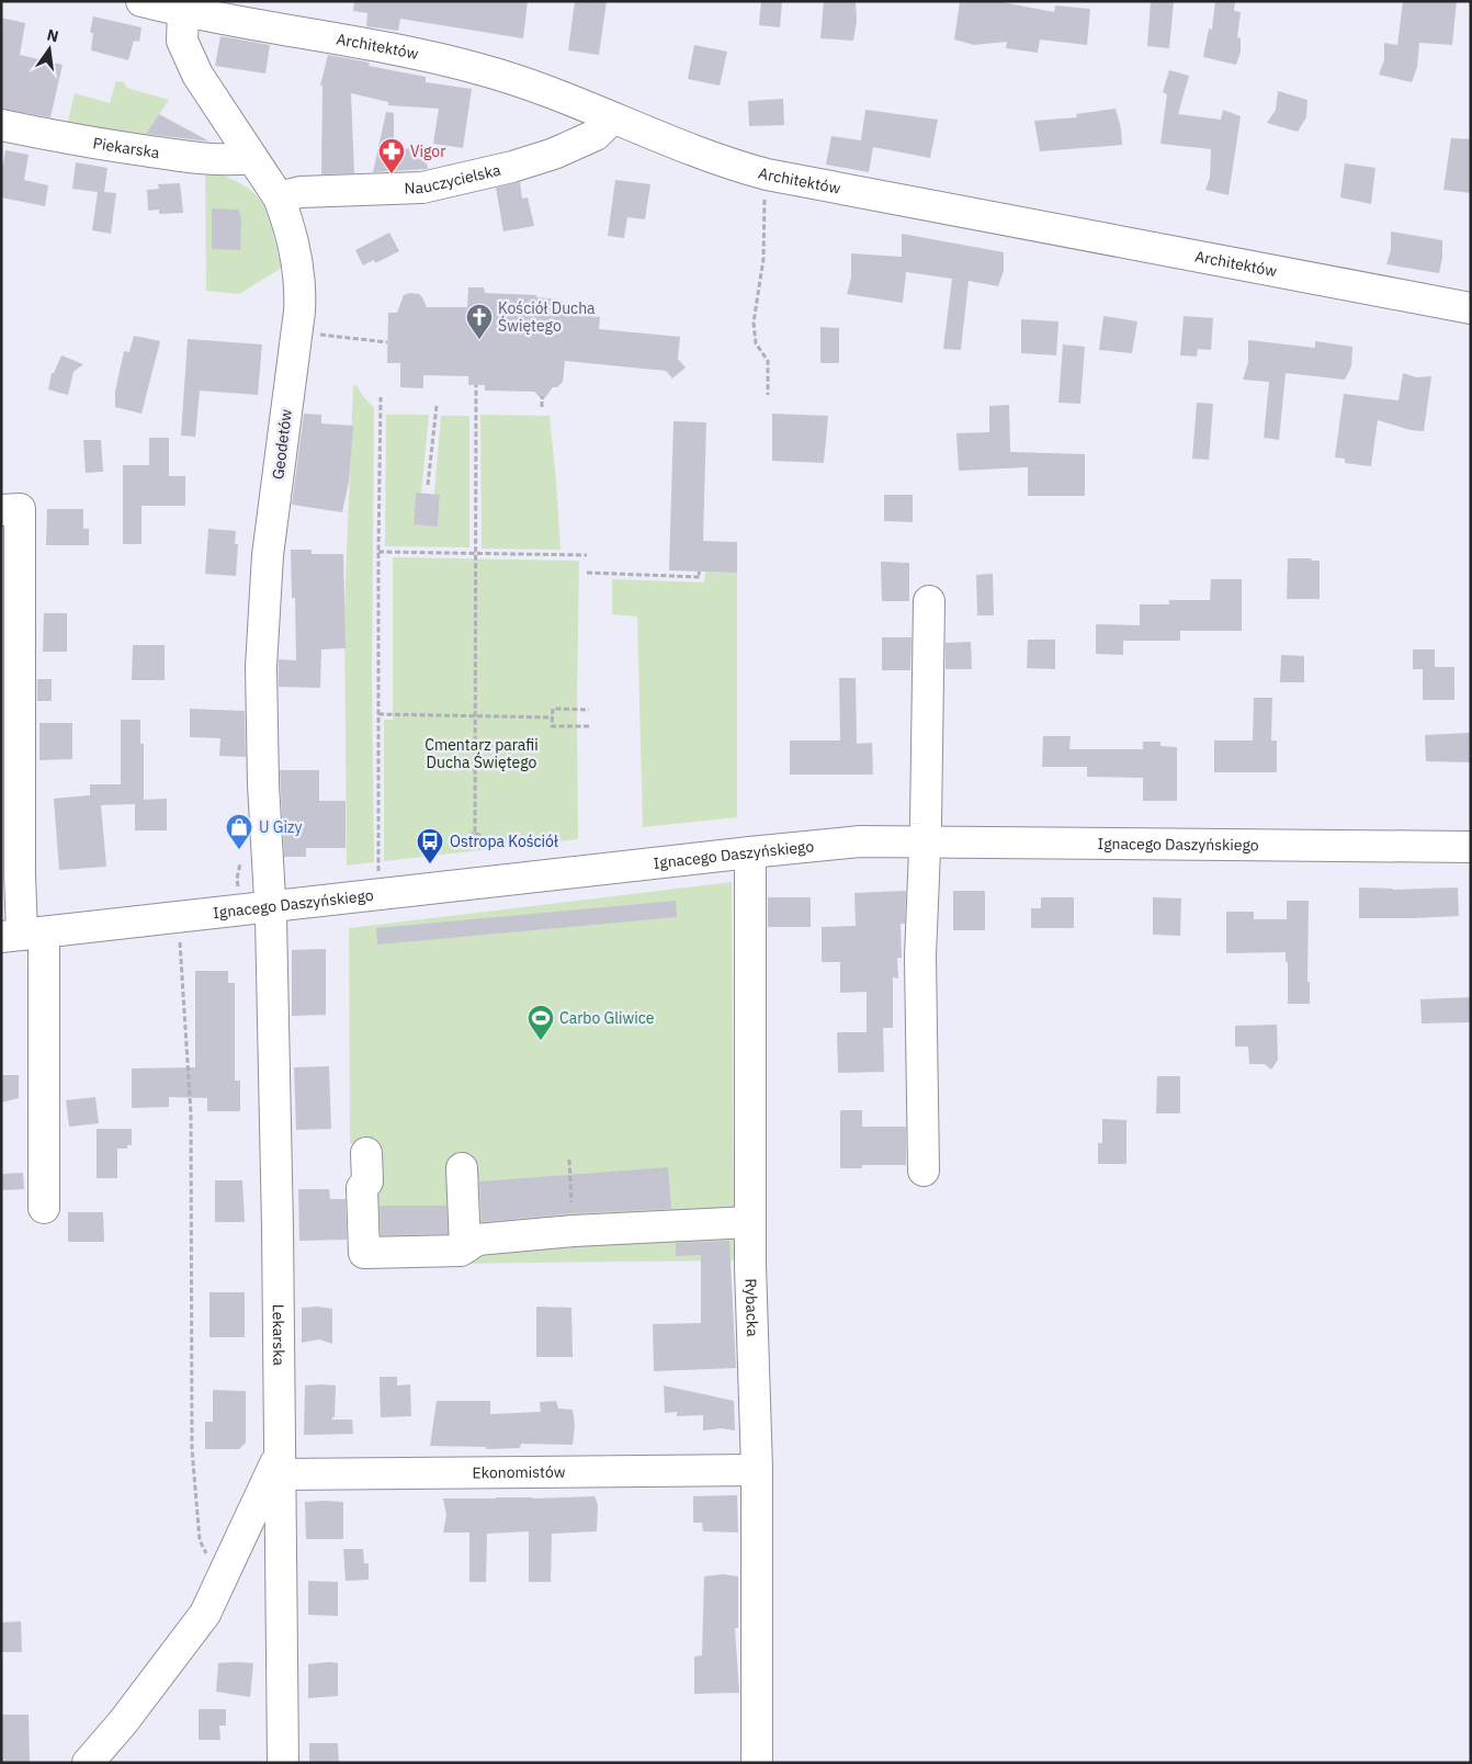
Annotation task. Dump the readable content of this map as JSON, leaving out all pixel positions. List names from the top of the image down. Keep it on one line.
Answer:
{"streets":{"street":["Architektów","Piekarska","Nauczycielska","Geodetów","Ignacego Daszyńskiego","Rybacka","Lekarska","Ekonomistów"]},"crossings":[["Architektów","Nauczycielska"],["Architektów","Geodetów"],["Piekarska","Geodetów"],["Nauczycielska","Geodetów"],["Geodetów","Ignacego Daszyńskiego"],["Geodetów","Lekarska"],["Ignacego Daszyńskiego","Rybacka"],["Ignacego Daszyńskiego","Lekarska"],["Rybacka","Ekonomistów"],["Lekarska","Ekonomistów"]],"parks":["Cmentarz parafii Ducha Świętego"],"places":{"pharmacy":["Vigor"],"church":["Kościół Ducha Świętego"],"shop":["U Gizy"],"bus stop":["Ostropa Kościół"],"sports":["Carbo Gliwice"]},"north":"top"}
